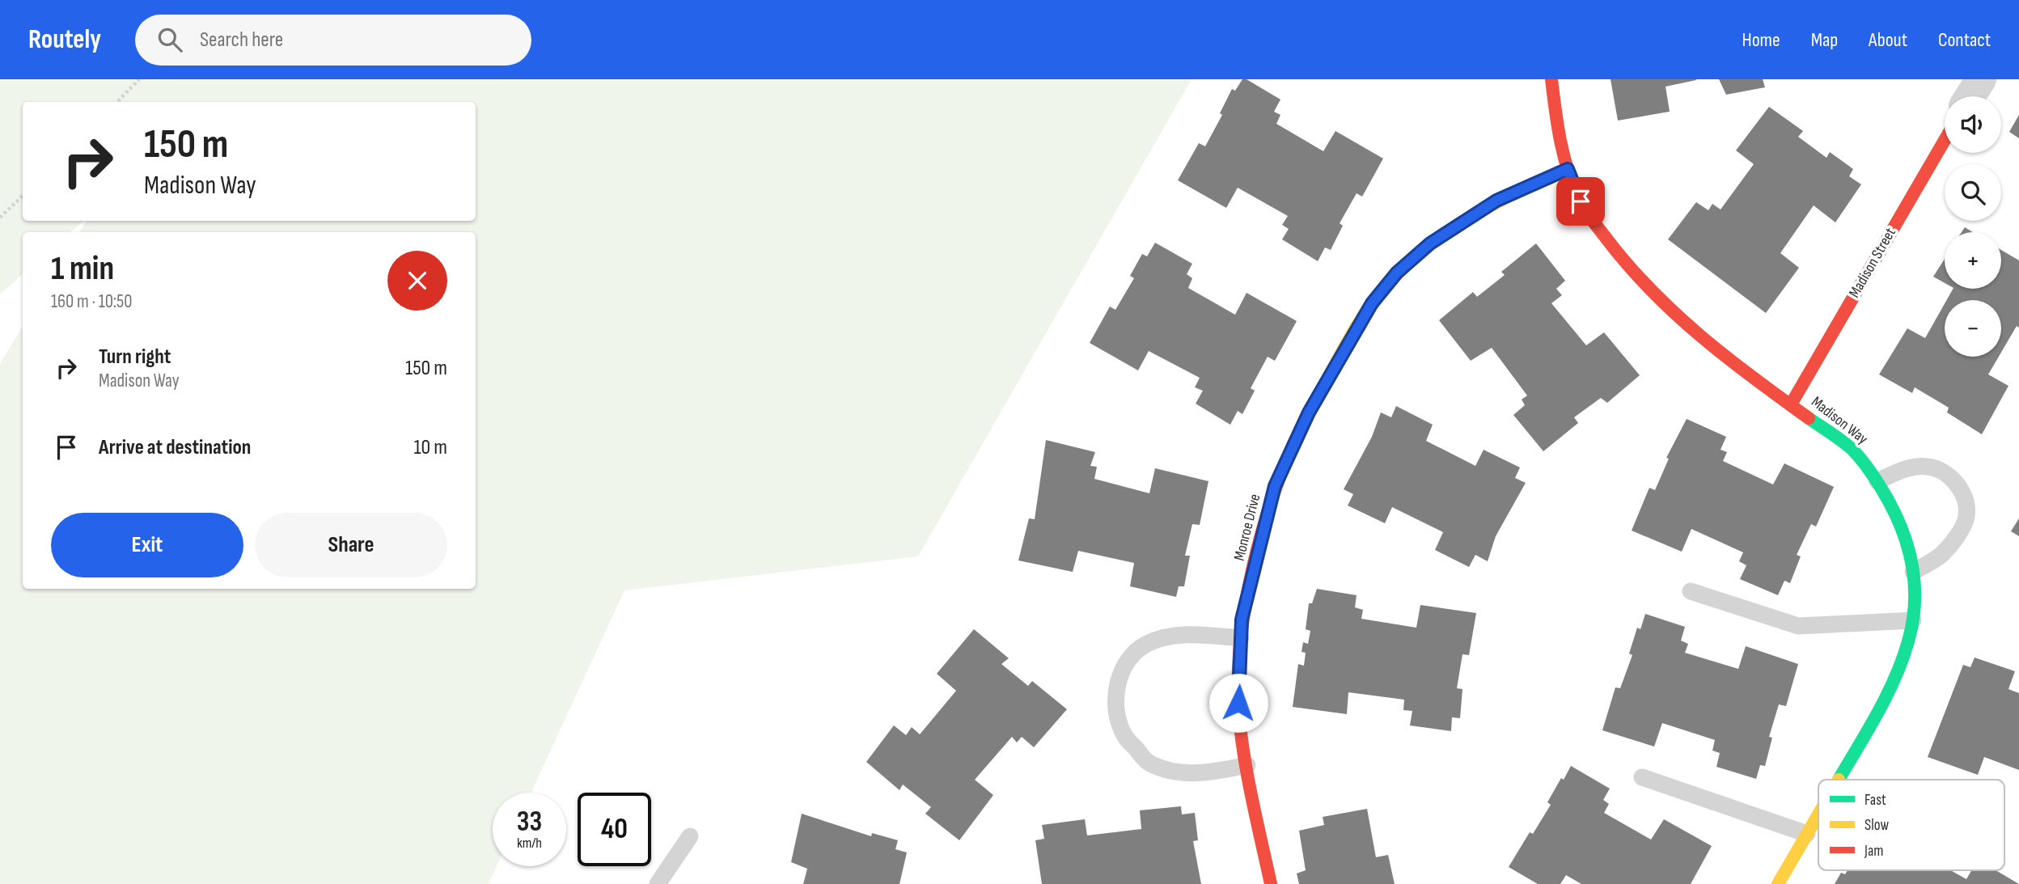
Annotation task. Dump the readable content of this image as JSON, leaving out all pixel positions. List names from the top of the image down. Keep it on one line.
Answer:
{"streets":{"street":["Madison Street","Madison Way","Monroe Drive"]},"crossings":[["Madison Street","Madison Way"],["Madison Way","Monroe Drive"]],"legend":["Fast","Slow","Jam"],"page":{"header":"Routely","search":"Search here","nav":["Home","Map","About","Contact"],"map_buttons":["+","−"],"turn":["150 m","Madison Way"],"heading":["1 min","160 m · 10:50"],"list":[{"name":"Turn right","note":"Madison Way","value":"150 m"},{"name":"Arrive at destination","value":"10 m"}],"buttons":["Exit","Share"],"speed":"33 km/h","limit":"40"}}
